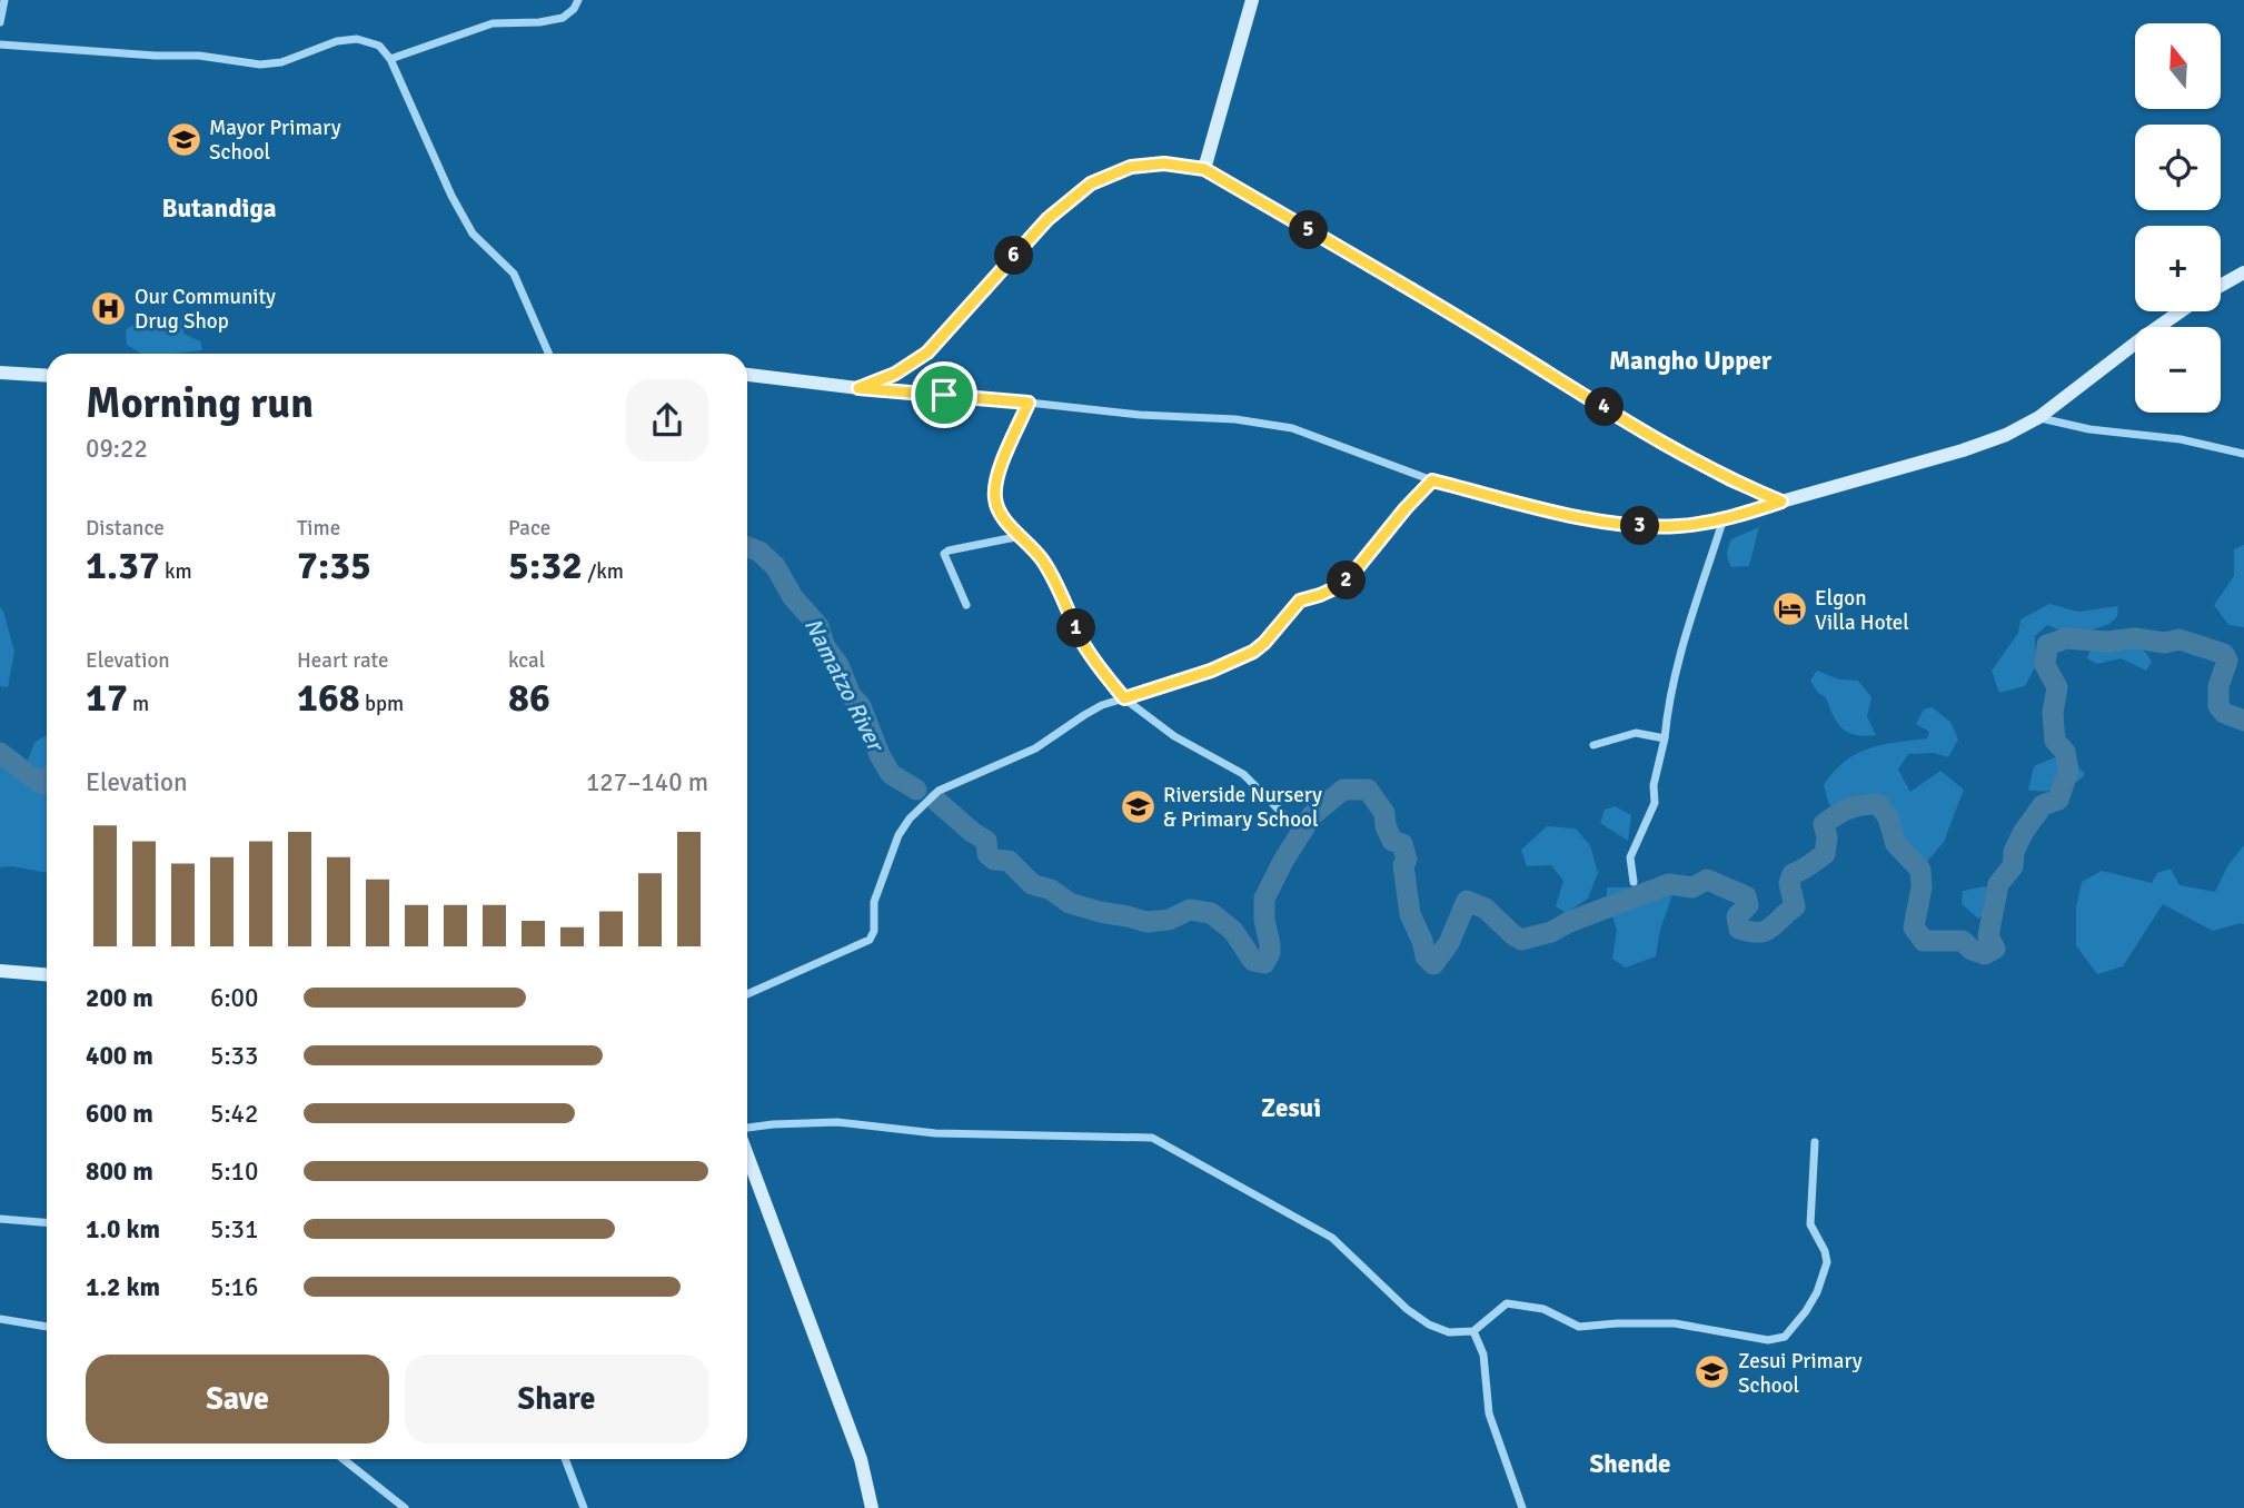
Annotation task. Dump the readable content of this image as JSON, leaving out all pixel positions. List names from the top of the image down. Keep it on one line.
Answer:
{"districts":["Butandiga","Mangho Upper","Zesui","Shende"],"water":["Namatzo River"],"places":{"school or university":["Mayor Primary School","Riverside Nursery & Primary School","Zesui Primary School"],"hospital":["Our Community Drug Shop"],"hotel":["Elgon Villa Hotel"]},"north":"top","page":{"map_buttons":["+","−"],"pins":["5","6","4","3","2","1"],"heading":["Morning run","09:22"],"stats":[["Distance","1.37 km"],["Time","7:35"],["Pace","5:32 /km"],["Elevation","17 m"],["Heart rate","168 bpm"],["kcal","86"]],"chart":["Elevation","127–140 m"],"list":[{"name":"200 m","note":"6:00"},{"name":"400 m","note":"5:33"},{"name":"600 m","note":"5:42"},{"name":"800 m","note":"5:10"},{"name":"1.0 km","note":"5:31"},{"name":"1.2 km","note":"5:16"}],"buttons":["Save","Share"]}}
